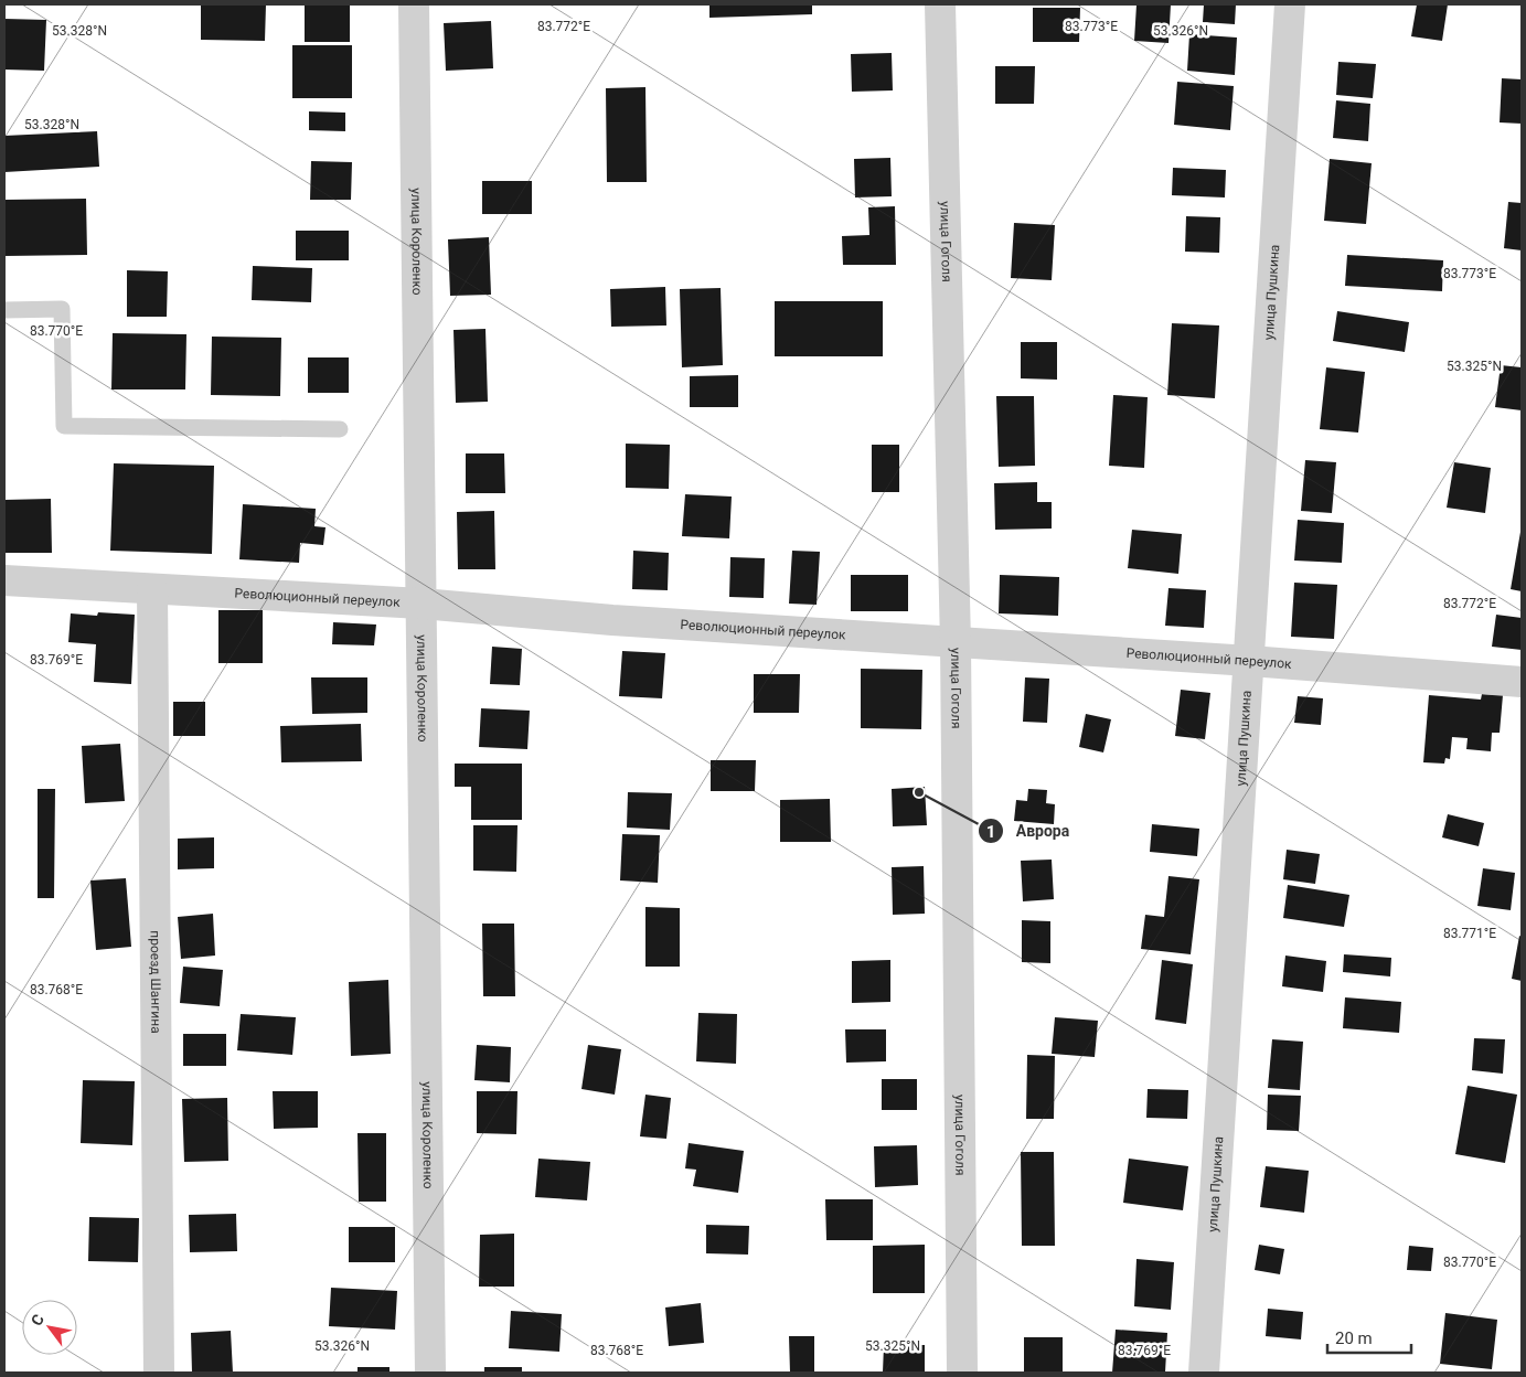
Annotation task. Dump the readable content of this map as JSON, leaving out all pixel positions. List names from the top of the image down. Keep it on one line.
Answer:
{"streets":{"street":["улица Короленко","улица Гоголя","улица Пушкина","Революционный переулок","проезд Шангина"]},"crossings":[["улица Короленко","Революционный переулок"],["улица Гоголя","Революционный переулок"],["улица Пушкина","Революционный переулок"],["Революционный переулок","проезд Шангина"]],"places":["Аврора"],"scale_bar":"20 m","north":"top left","coordinates":["83.772°E","83.773°E","53.328°N","53.326°N","83.770°E","53.325°N","83.769°E","83.771°E","83.768°E"]}
